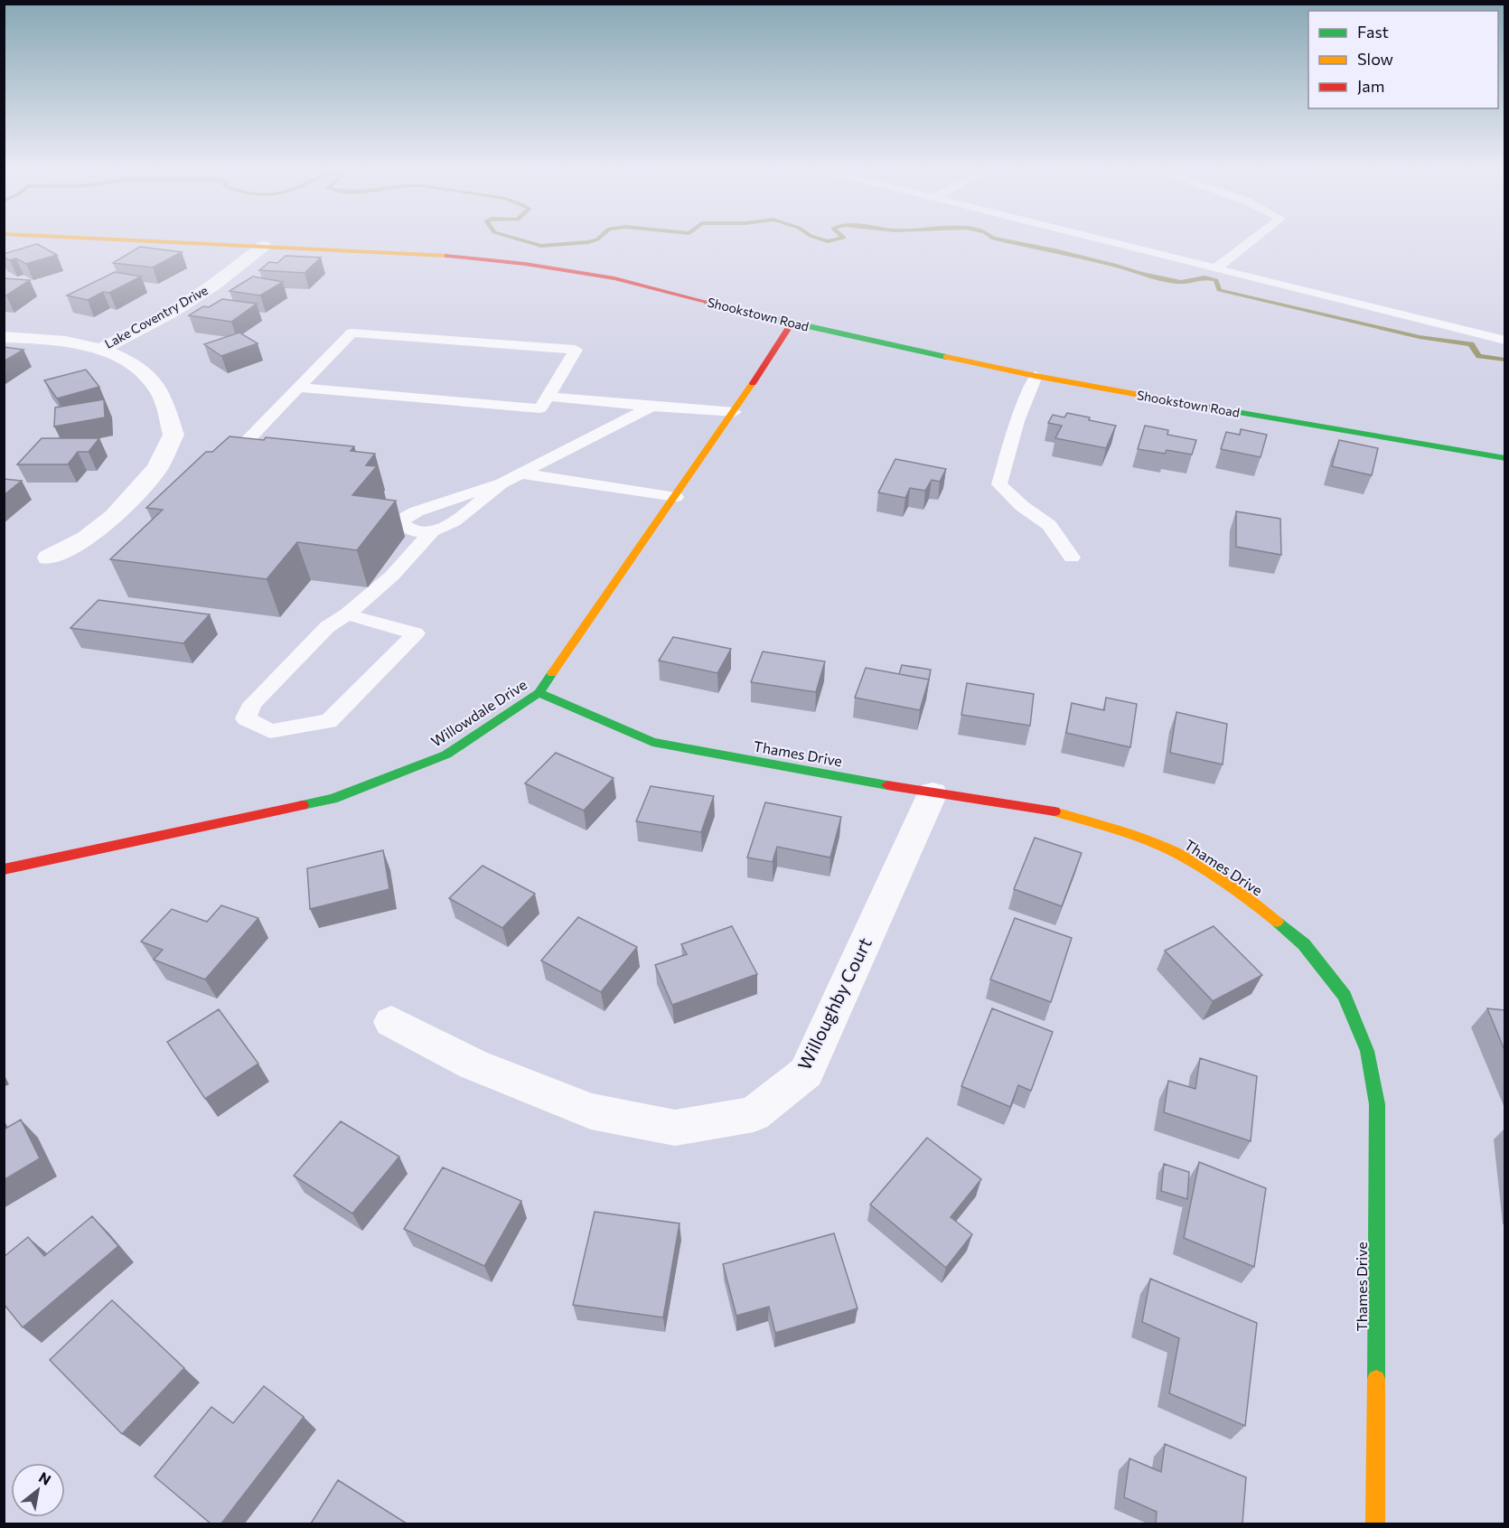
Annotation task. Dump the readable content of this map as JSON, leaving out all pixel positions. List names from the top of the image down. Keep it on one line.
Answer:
{"streets":{"street":["Shookstown Road","Lake Coventry Drive","Willowdale Drive","Thames Drive","Willoughby Court"]},"crossings":[["Shookstown Road","Lake Coventry Drive"],["Shookstown Road","Willowdale Drive"],["Willowdale Drive","Thames Drive"],["Thames Drive","Willoughby Court"]],"legend":["Fast","Slow","Jam"],"north":"top right"}
